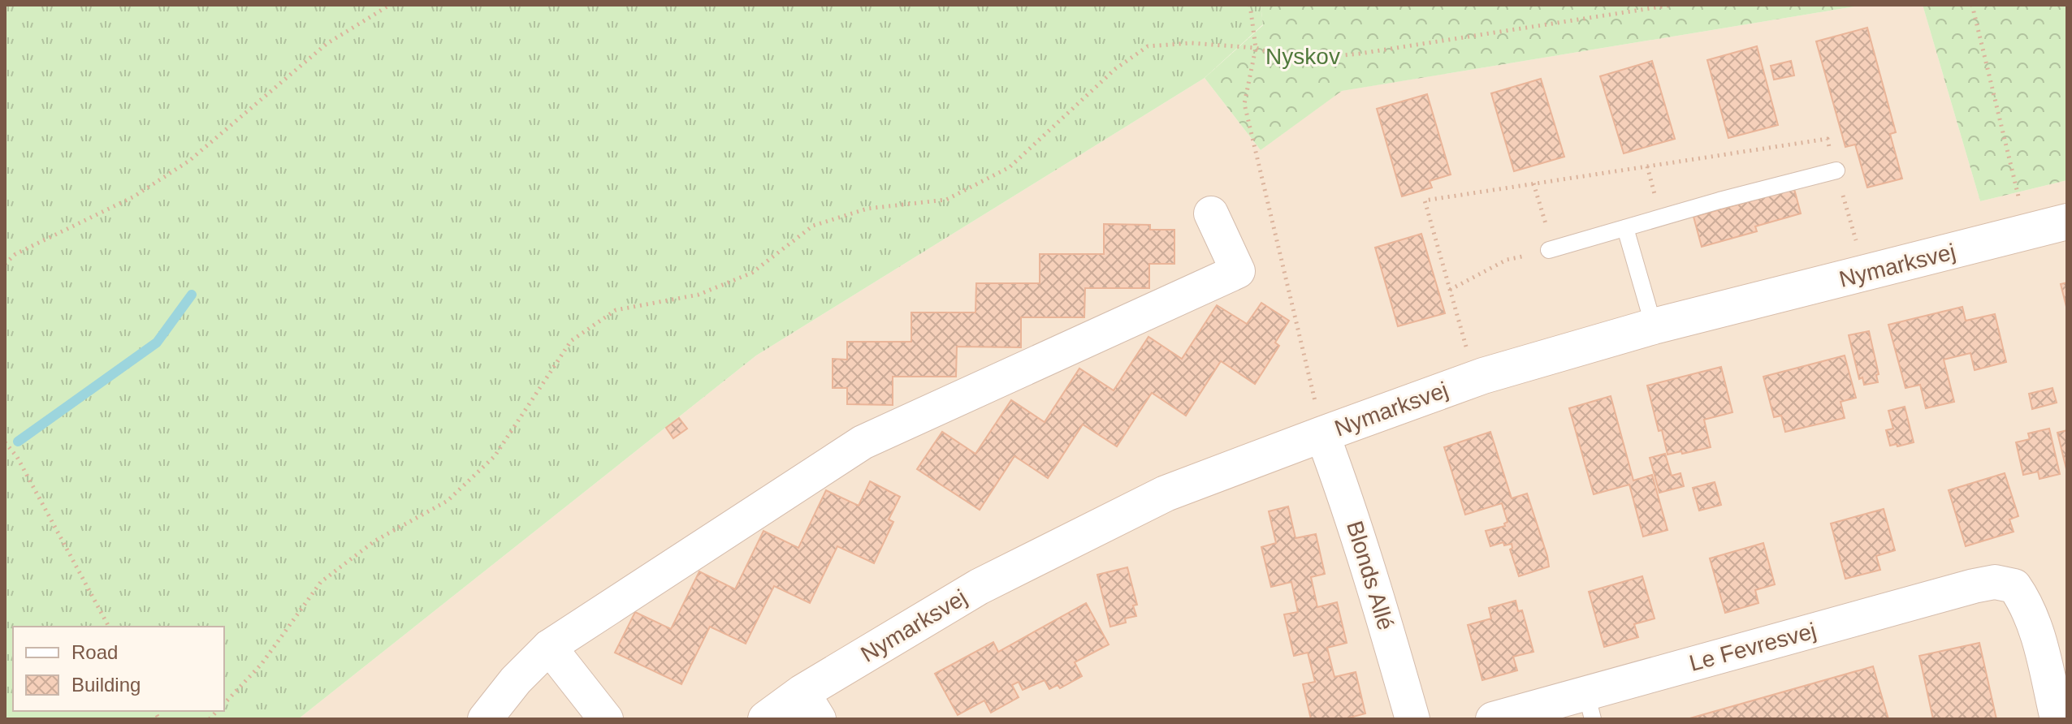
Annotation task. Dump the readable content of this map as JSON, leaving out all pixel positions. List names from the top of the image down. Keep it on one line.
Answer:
{"streets":{"street":["Nymarksvej","Blonds Allé","Le Fevresvej"]},"crossings":[["Nymarksvej","Blonds Allé"]],"parks":["Nyskov"],"legend":["Road","Building"]}
